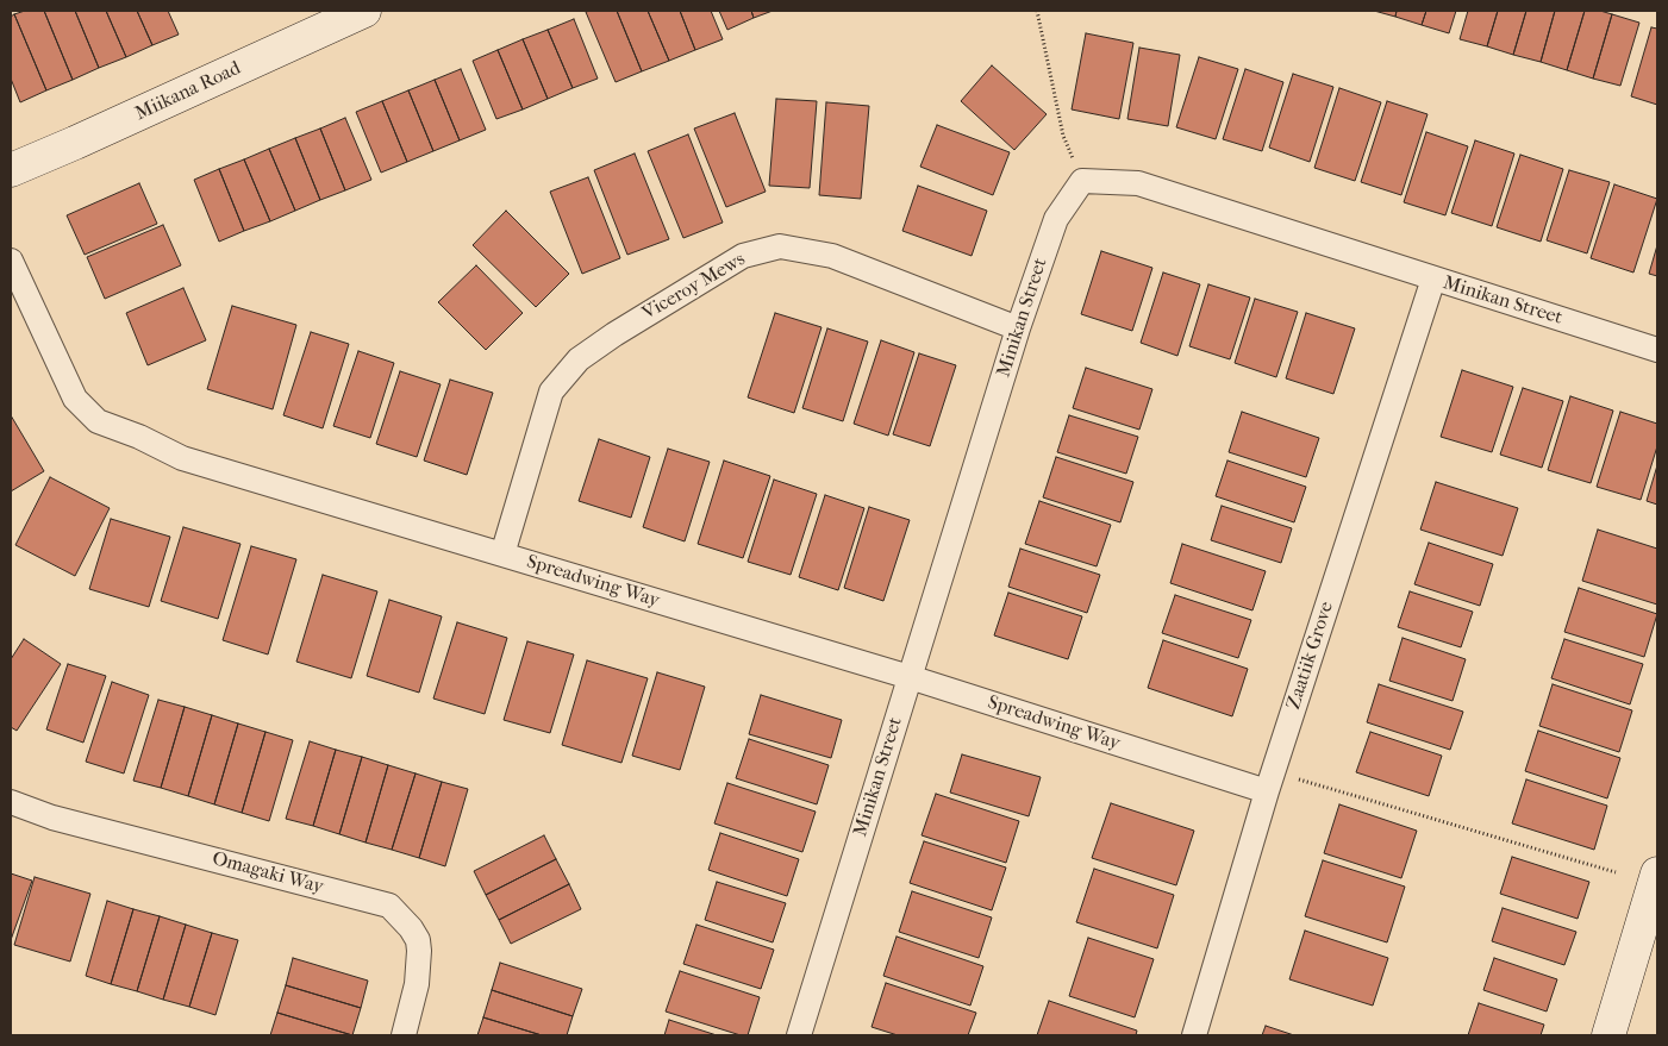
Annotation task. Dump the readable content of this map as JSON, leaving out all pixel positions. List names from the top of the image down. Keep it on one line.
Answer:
{"streets":{"street":["Miikana Road","Viceroy Mews","Minikan Street","Spreadwing Way","Zaatiik Grove","Omagaki Way"]},"crossings":[["Viceroy Mews","Minikan Street"],["Viceroy Mews","Spreadwing Way"],["Minikan Street","Spreadwing Way"],["Minikan Street","Zaatiik Grove"],["Spreadwing Way","Zaatiik Grove"]]}
